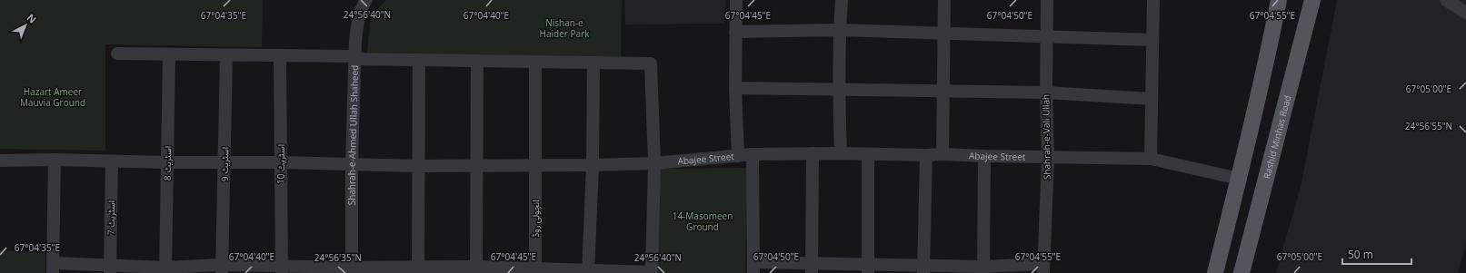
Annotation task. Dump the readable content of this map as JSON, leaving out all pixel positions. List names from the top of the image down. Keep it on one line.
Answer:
{"streets":{"main road":["Rashid Minhas Road"],"street":["Shahrah-e-Ahmed Ullah Shaheed","Shahrah-e-Vali Ullah","Abajee Street","اسٹریٹ 8","اسٹریٹ 9","اسٹریٹ 10","اسٹریٹ 7","انچولی روڈ"]},"crossings":[["Shahrah-e-Ahmed Ullah Shaheed","Abajee Street"],["Shahrah-e-Vali Ullah","Abajee Street"],["Abajee Street","اسٹریٹ 8"],["Abajee Street","اسٹریٹ 9"],["Abajee Street","اسٹریٹ 10"],["Abajee Street","اسٹریٹ 7"],["Abajee Street","انچولی روڈ"]],"parks":["Nishan-e Haider Park","Hazart Ameer Mauvia Ground","14-Masomeen Ground"],"scale_bar":"50 m","north":"top right","coordinates":["24°56'40\"N","67°04'40\"E","67°04'45\"E","67°04'50\"E","67°04'55\"E","67°04'35\"E","67°05'00\"E","24°56'55\"N","24°56'35\"N"]}
